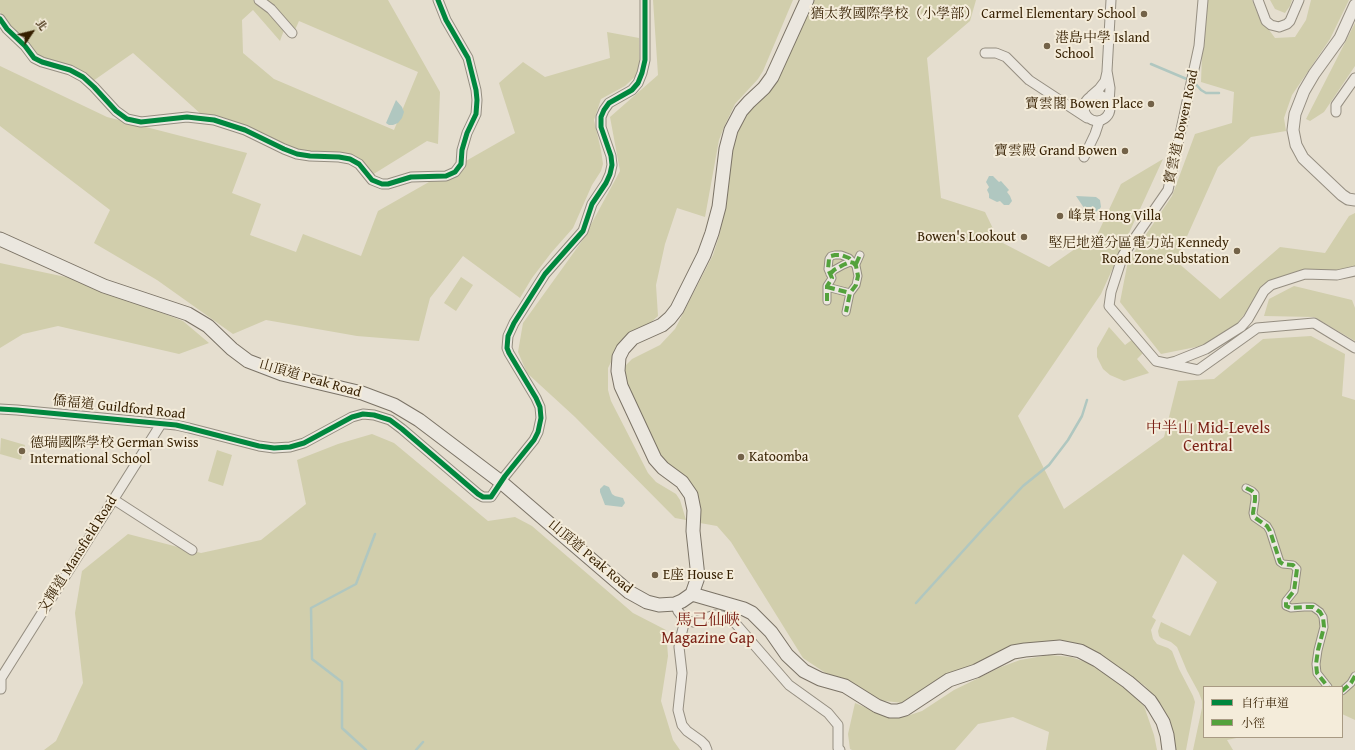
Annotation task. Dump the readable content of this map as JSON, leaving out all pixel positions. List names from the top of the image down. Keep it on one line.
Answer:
{"streets":{"main road":["山頂道 Peak Road"],"street":["寶雲道 Bowen Road","僑福道 Guildford Road","文輝道 Mansfield Road"]},"crossings":[["山頂道 Peak Road","僑福道 Guildford Road"],["僑福道 Guildford Road","文輝道 Mansfield Road"]],"districts":["中半山 Mid-Levels Central","馬己仙峽 Magazine Gap"],"places":["猶太教國際學校（小學部） Carmel Elementary School","港島中學 Island School","寶雲閣 Bowen Place","寶雲殿 Grand Bowen","峰景 Hong Villa","Bowen's Lookout","堅尼地道分區電力站 Kennedy Road Zone Substation","德瑞國際學校 German Swiss International School","Katoomba","E座 House E"],"legend":["自行車道","小徑"],"north":"top right"}
